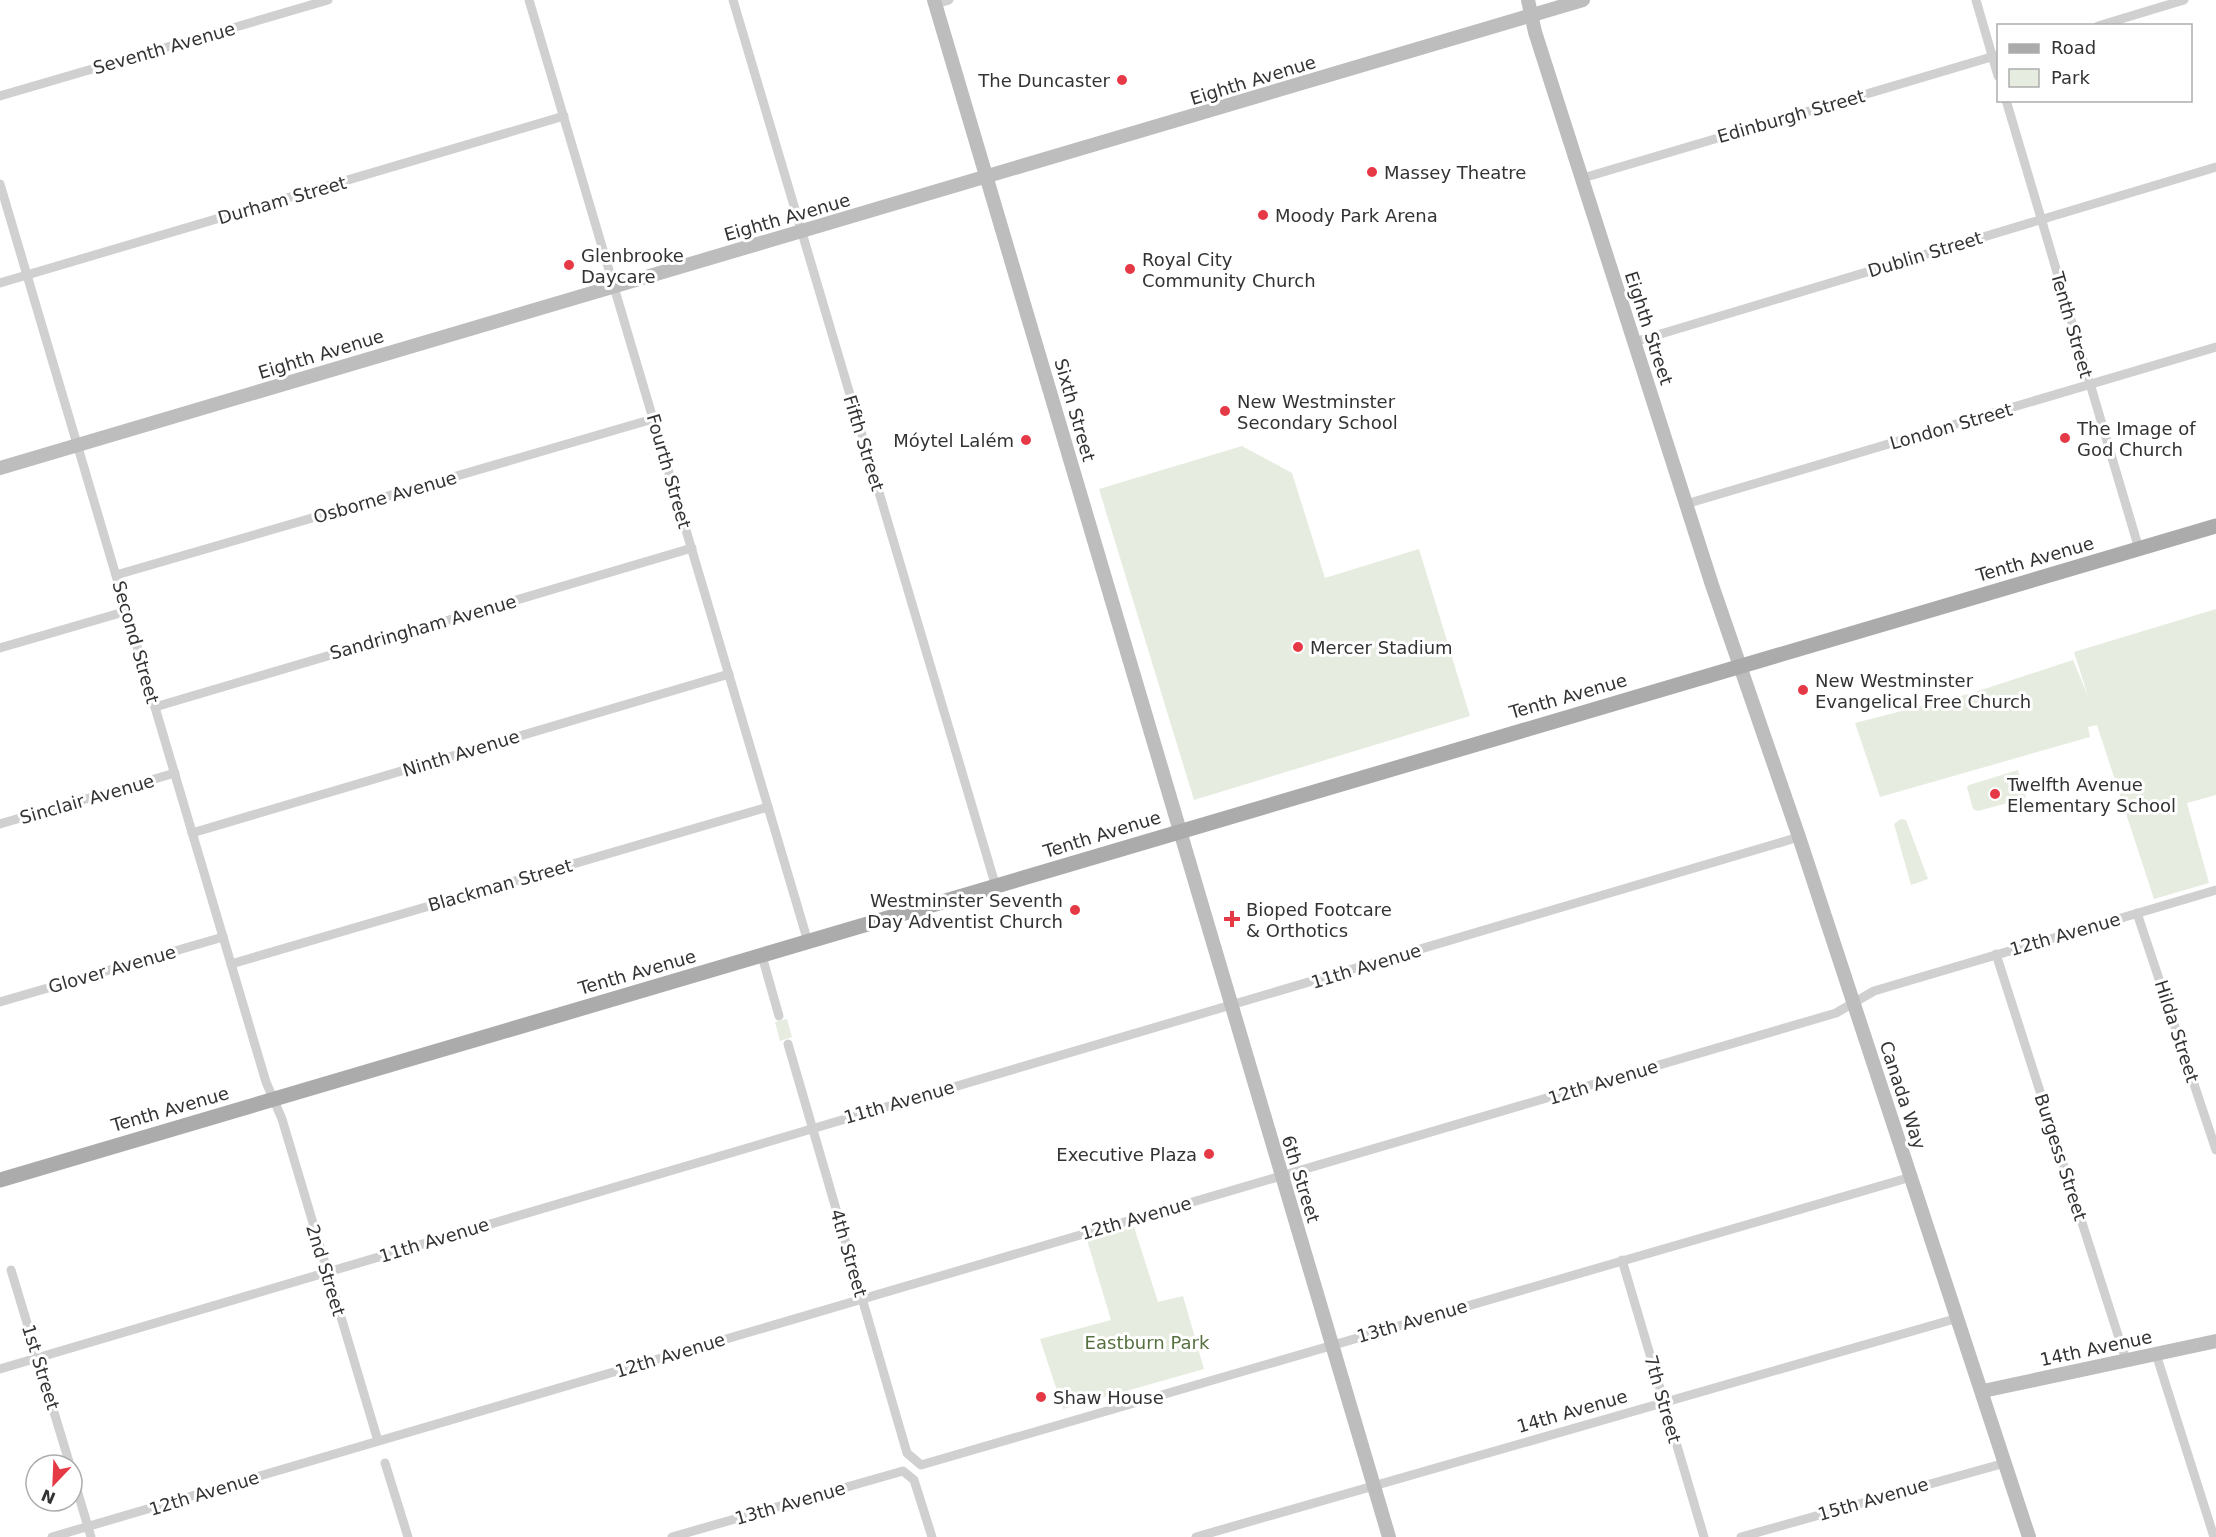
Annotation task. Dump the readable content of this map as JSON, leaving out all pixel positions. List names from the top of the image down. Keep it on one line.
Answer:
{"streets":{"main road":["Tenth Avenue"],"street":["Seventh Avenue","Eighth Avenue","Edinburgh Street","Durham Street","Dublin Street","Tenth Street","Eighth Street","Sixth Street","London Street","Fifth Street","Fourth Street","Osborne Avenue","Sandringham Avenue","Second Street","Ninth Avenue","Sinclair Avenue","Blackman Street","12th Avenue","11th Avenue","Glover Avenue","Hilda Street","Canada Way","Burgess Street","6th Street","4th Street","2nd Street","13th Avenue","14th Avenue","1st Street","7th Street","15th Avenue"]},"crossings":[["Eighth Avenue","Eighth Street"],["Eighth Avenue","Sixth Street"],["Eighth Avenue","Fifth Street"],["Eighth Avenue","Fourth Street"],["Eighth Avenue","Second Street"],["Edinburgh Street","Eighth Street"],["Durham Street","Fourth Street"],["Durham Street","Second Street"],["Dublin Street","Tenth Street"],["Dublin Street","Eighth Street"],["Tenth Street","London Street"],["Tenth Street","Tenth Avenue"],["Eighth Street","London Street"],["Eighth Street","Tenth Avenue"],["Eighth Street","Canada Way"],["Sixth Street","Tenth Avenue"],["Sixth Street","6th Street"],["Fifth Street","Tenth Avenue"],["Fourth Street","Osborne Avenue"],["Fourth Street","Tenth Avenue"],["Fourth Street","Sandringham Avenue"],["Fourth Street","Ninth Avenue"],["Fourth Street","Blackman Street"],["Osborne Avenue","Second Street"],["Tenth Avenue","Second Street"],["Tenth Avenue","Canada Way"],["Tenth Avenue","6th Street"],["Tenth Avenue","2nd Street"],["Sandringham Avenue","Second Street"],["Second Street","Ninth Avenue"],["Second Street","Sinclair Avenue"],["Second Street","Blackman Street"],["Second Street","Glover Avenue"],["Second Street","2nd Street"],["12th Avenue","Hilda Street"],["12th Avenue","Canada Way"],["12th Avenue","Burgess Street"],["12th Avenue","6th Street"],["12th Avenue","4th Street"],["12th Avenue","2nd Street"],["11th Avenue","Canada Way"],["11th Avenue","6th Street"],["11th Avenue","4th Street"],["11th Avenue","2nd Street"],["11th Avenue","1st Street"],["Canada Way","13th Avenue"],["Canada Way","14th Avenue"],["Canada Way","15th Avenue"],["Burgess Street","14th Avenue"],["6th Street","13th Avenue"],["6th Street","14th Avenue"],["4th Street","13th Avenue"],["13th Avenue","7th Street"],["14th Avenue","7th Street"]],"parks":["Eastburn Park"],"places":{"other":["The Duncaster","Massey Theatre","Moody Park Arena","Glenbrooke Daycare","Royal City Community Church","New Westminster Secondary School","The Image of God Church","Móytel Lalém","Mercer Stadium","New Westminster Evangelical Free Church","Twelfth Avenue Elementary School","Westminster Seventh Day Adventist Church","Executive Plaza","Shaw House"],"health":["Bioped Footcare & Orthotics"]},"legend":["Road","Park"],"north":"bottom left"}
